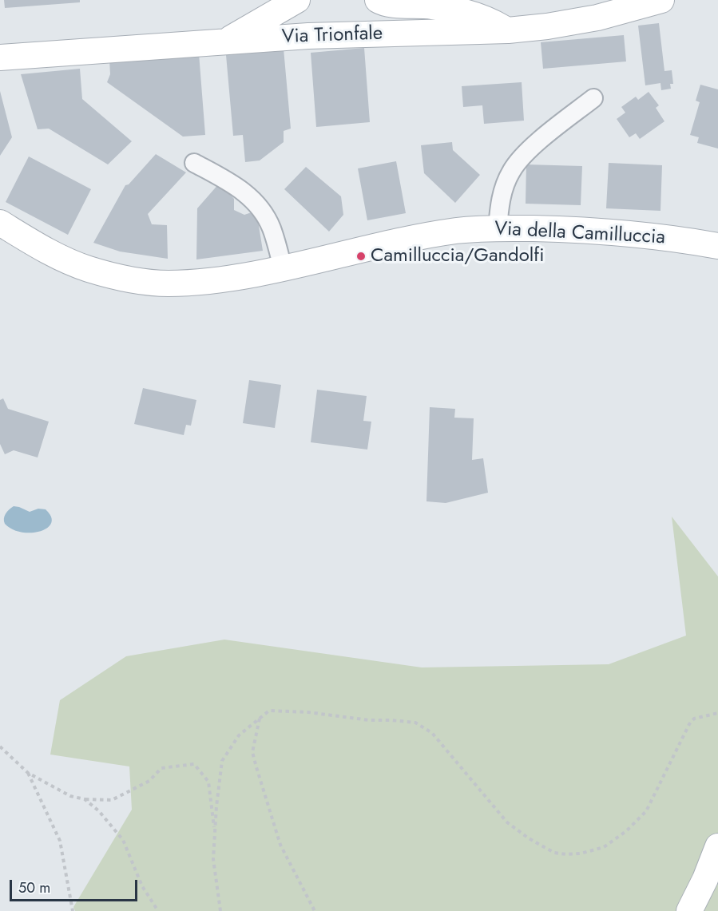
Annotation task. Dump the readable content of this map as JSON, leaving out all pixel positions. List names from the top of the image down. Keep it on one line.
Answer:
{"streets":{"main road":["Via Trionfale","Via della Camilluccia"]},"places":["Camilluccia/Gandolfi"],"scale_bar":"50 m"}
